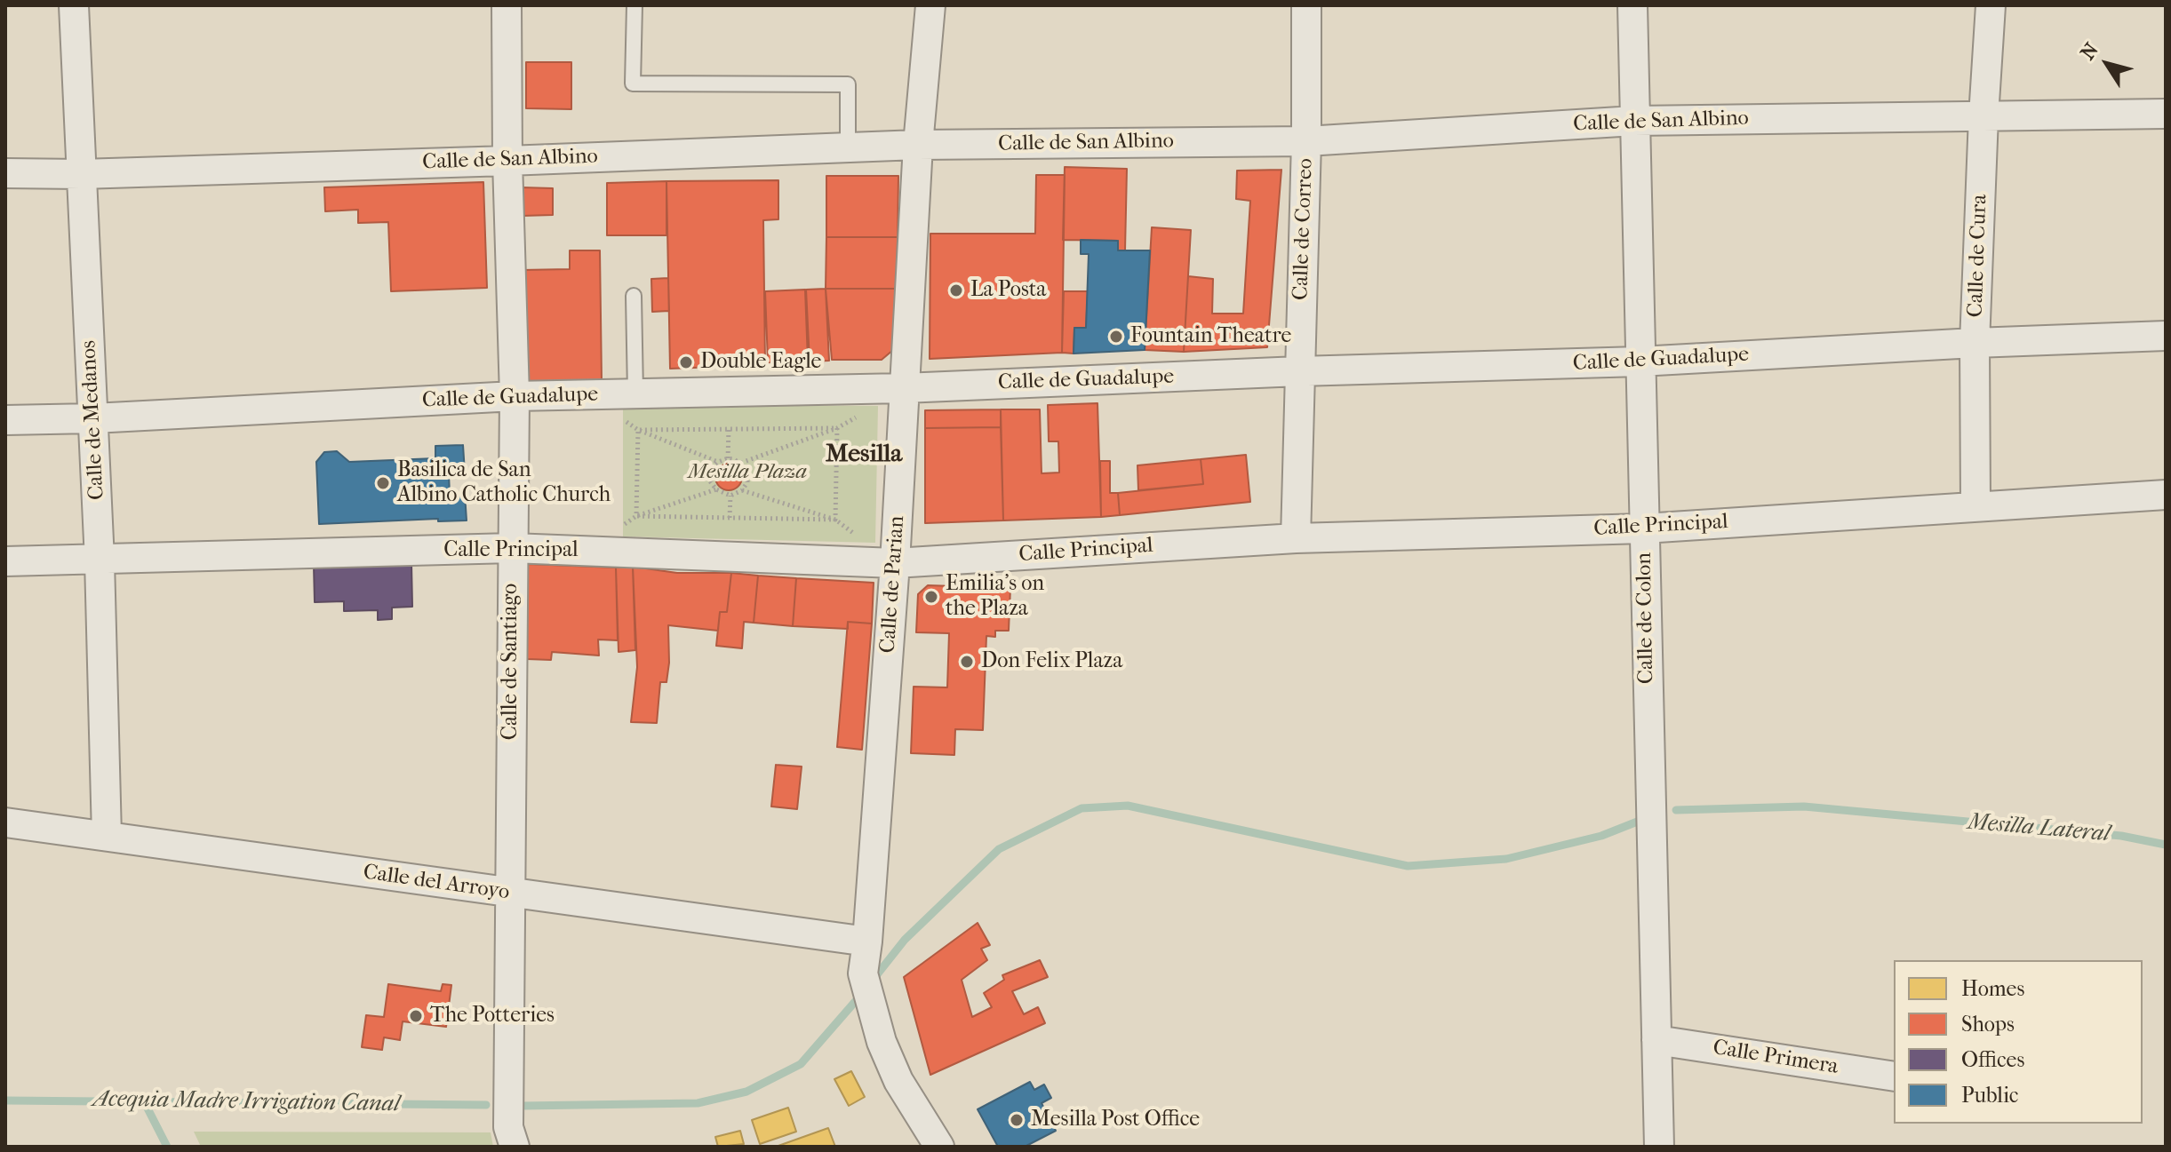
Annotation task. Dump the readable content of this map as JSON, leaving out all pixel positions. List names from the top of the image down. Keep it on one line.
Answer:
{"streets":{"street":["Calle de San Albino","Calle de Correo","Calle de Cura","Calle de Guadalupe","Calle de Medanos","Calle Principal","Calle de Parian","Calle de Colon","Calle de Santiago","Calle del Arroyo","Calle Primera"]},"crossings":[["Calle de San Albino","Calle de Correo"],["Calle de San Albino","Calle de Cura"],["Calle de San Albino","Calle de Medanos"],["Calle de San Albino","Calle de Parian"],["Calle de San Albino","Calle de Colon"],["Calle de San Albino","Calle de Santiago"],["Calle de Correo","Calle de Guadalupe"],["Calle de Correo","Calle Principal"],["Calle de Cura","Calle de Guadalupe"],["Calle de Cura","Calle Principal"],["Calle de Guadalupe","Calle de Medanos"],["Calle de Guadalupe","Calle de Parian"],["Calle de Guadalupe","Calle de Colon"],["Calle de Guadalupe","Calle de Santiago"],["Calle de Medanos","Calle Principal"],["Calle de Medanos","Calle del Arroyo"],["Calle Principal","Calle de Parian"],["Calle Principal","Calle de Colon"],["Calle Principal","Calle de Santiago"],["Calle de Parian","Calle del Arroyo"],["Calle de Colon","Calle Primera"],["Calle de Santiago","Calle del Arroyo"]],"districts":["Mesilla"],"water":["Mesilla Lateral","Acequia Madre Irrigation Canal"],"parks":["Mesilla Plaza"],"places":["La Posta","Fountain Theatre","Double Eagle","Basilica de San Albino Catholic Church","Emilia's on the Plaza","Don Felix Plaza","The Potteries","Mesilla Post Office"],"legend":["Homes","Shops","Offices","Public"],"north":"top left"}
